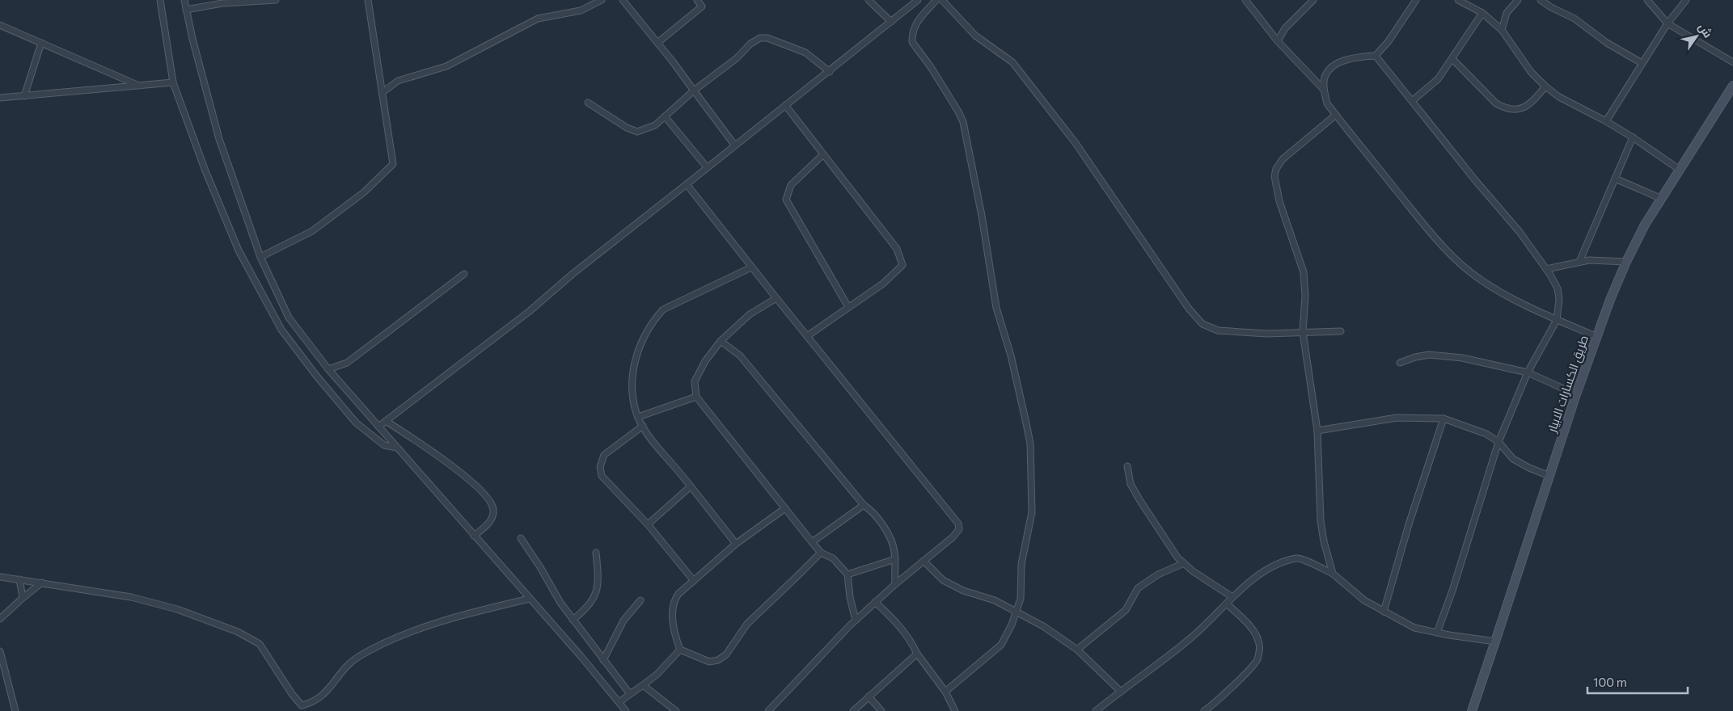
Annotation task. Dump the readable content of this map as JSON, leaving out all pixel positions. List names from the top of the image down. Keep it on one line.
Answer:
{"streets":{"street":["طريق الكسارات الابيار"]},"scale_bar":"100 m","north":"top right"}
